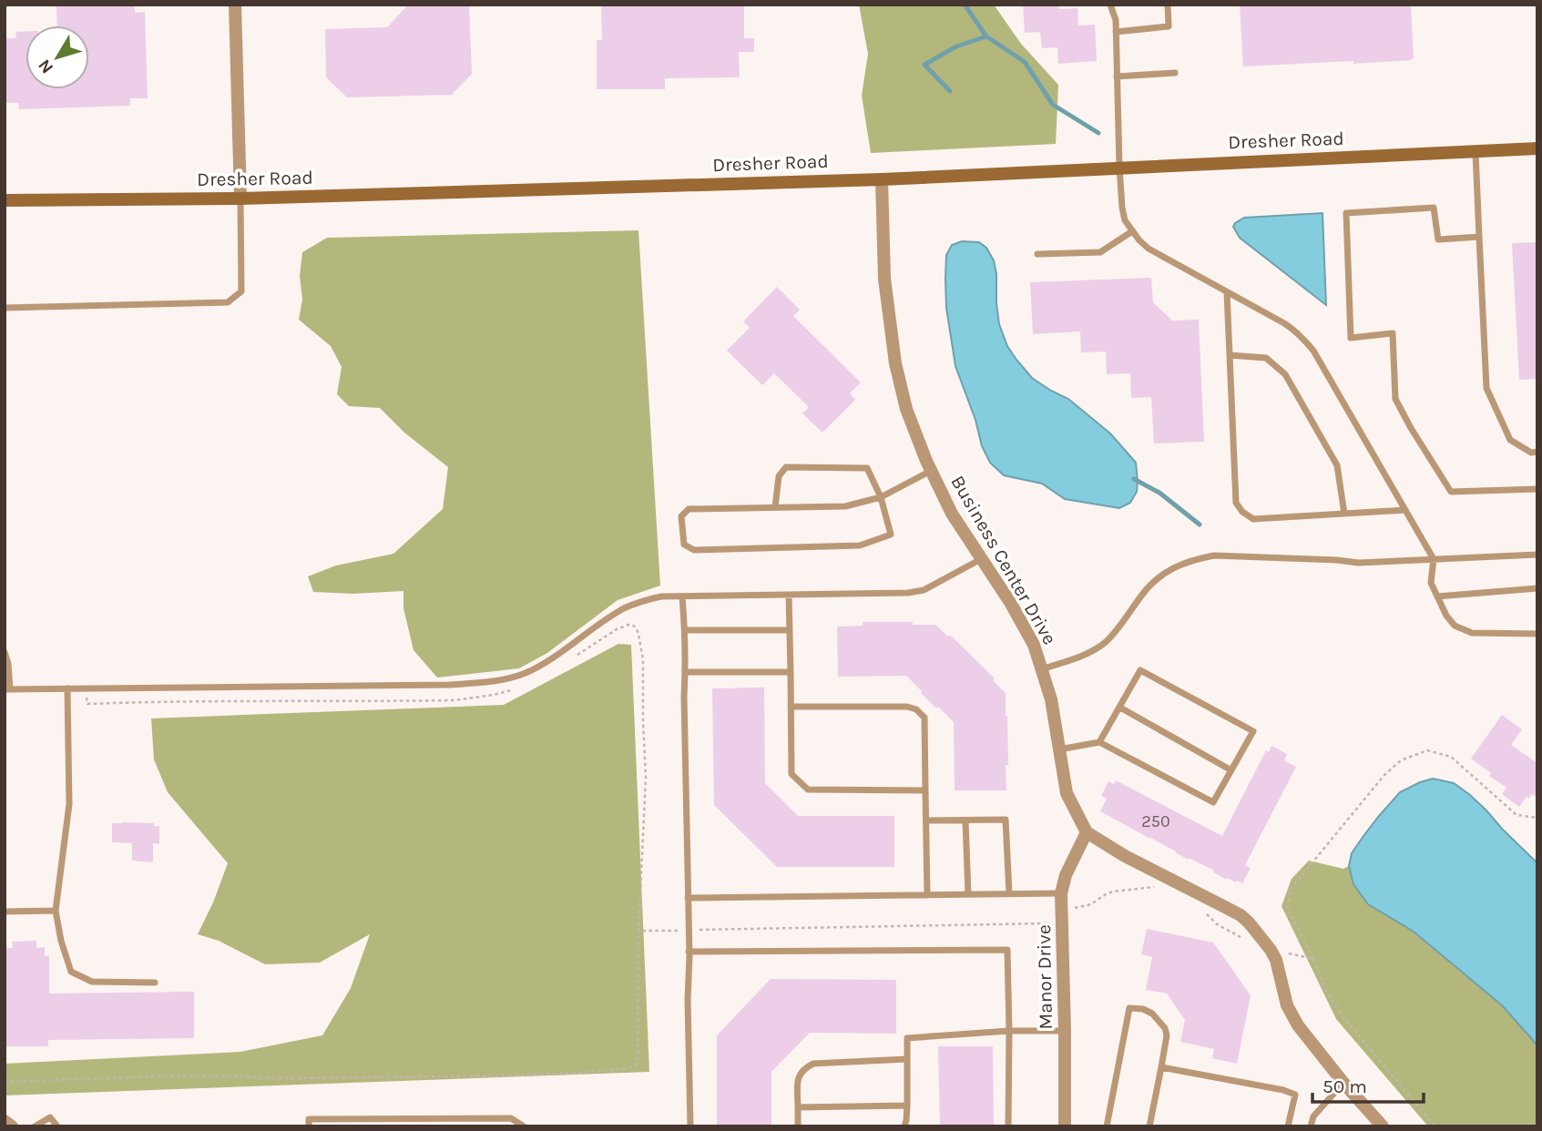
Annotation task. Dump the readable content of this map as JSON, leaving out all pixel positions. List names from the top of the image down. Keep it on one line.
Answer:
{"streets":{"main road":["Dresher Road"],"street":["Business Center Drive","Manor Drive"]},"crossings":[["Dresher Road","Business Center Drive"],["Business Center Drive","Manor Drive"]],"house_numbers":["250"],"scale_bar":"50 m","north":"bottom left"}
